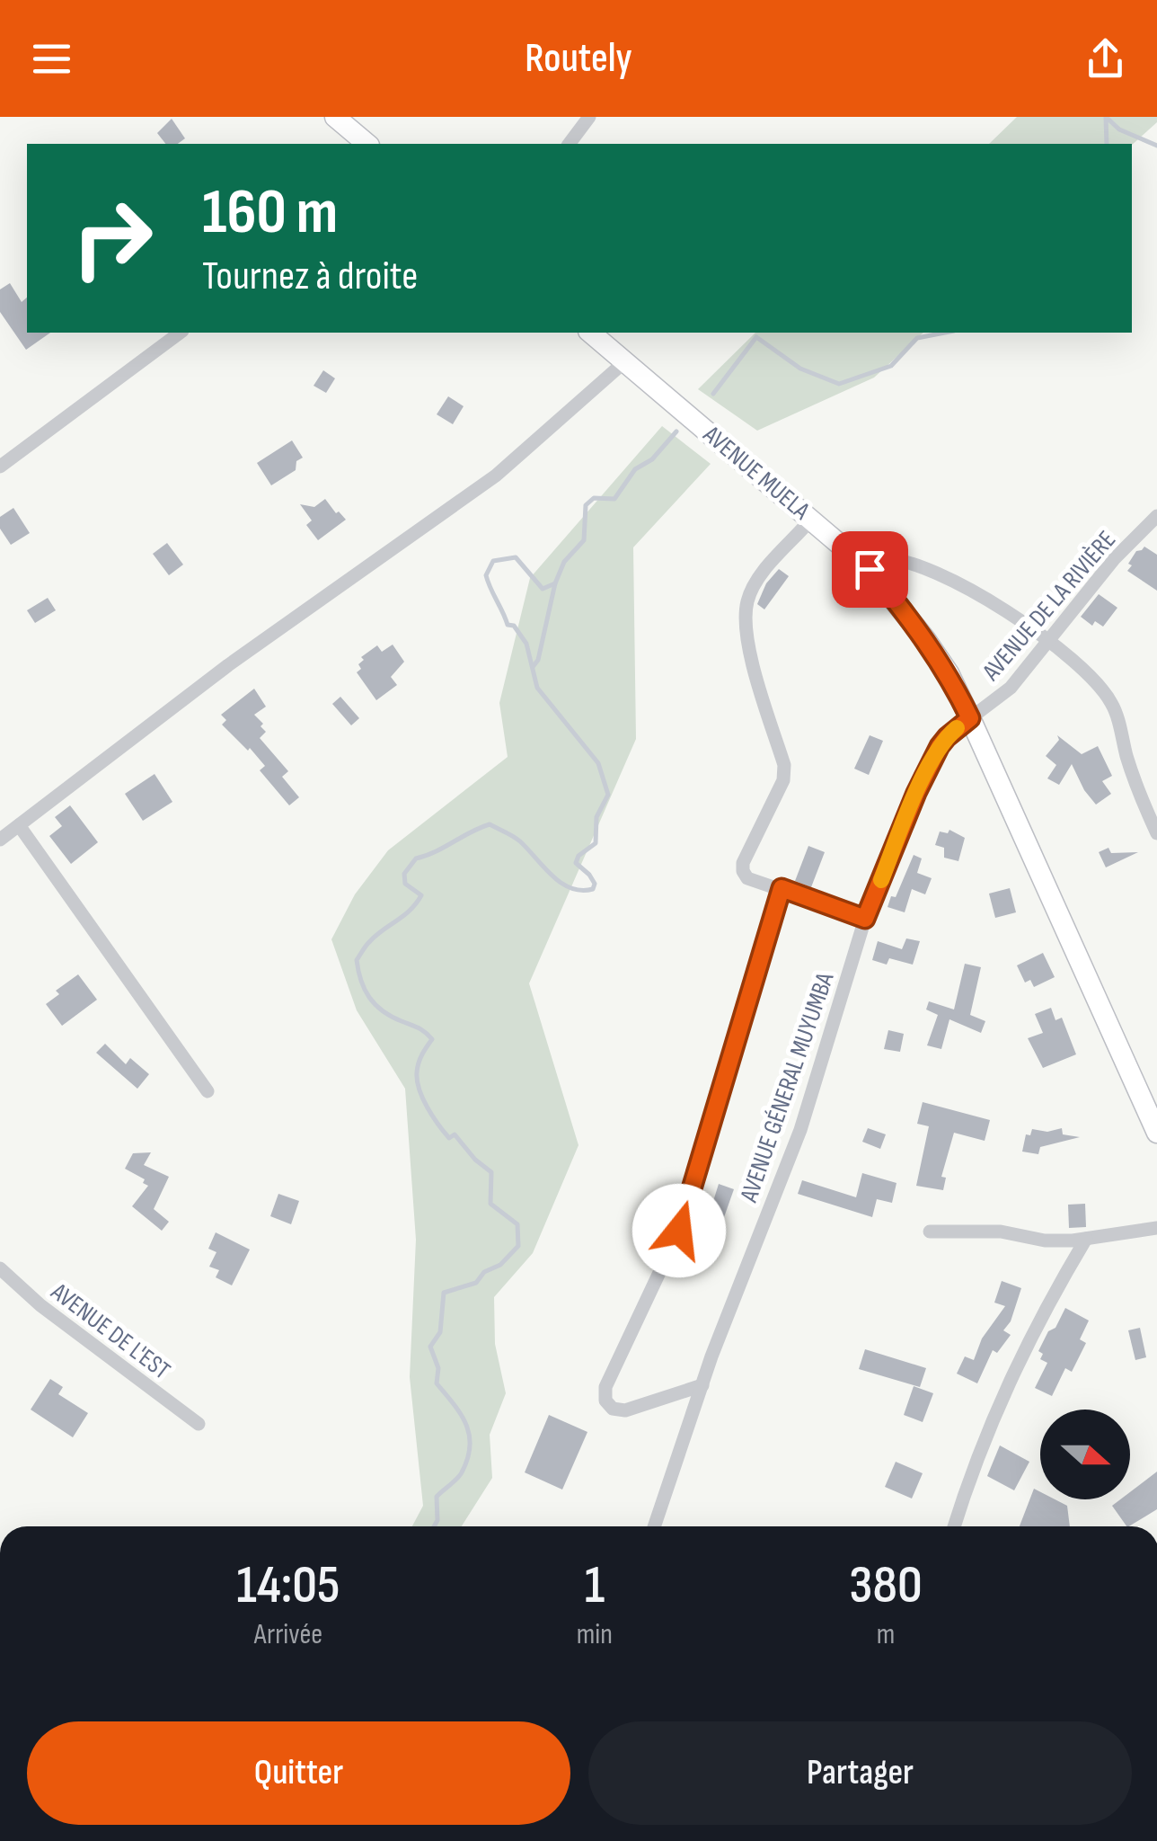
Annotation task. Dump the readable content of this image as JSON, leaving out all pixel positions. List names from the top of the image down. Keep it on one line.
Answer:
{"streets":{"street":["AVENUE MUELA","AVENUE DE LA RIVIÈRE","AVENUE GÉNERAL MUYUMBA","AVENUE DE L'EST"]},"crossings":[["AVENUE MUELA","AVENUE DE LA RIVIÈRE"],["AVENUE MUELA","AVENUE GÉNERAL MUYUMBA"],["AVENUE DE LA RIVIÈRE","AVENUE GÉNERAL MUYUMBA"]],"north":"right","page":{"header":"Routely","turn":["160 m","Tournez à droite"],"eta":["14:05","Arrivée","1","min","380","m"],"buttons":["Quitter","Partager"]}}
